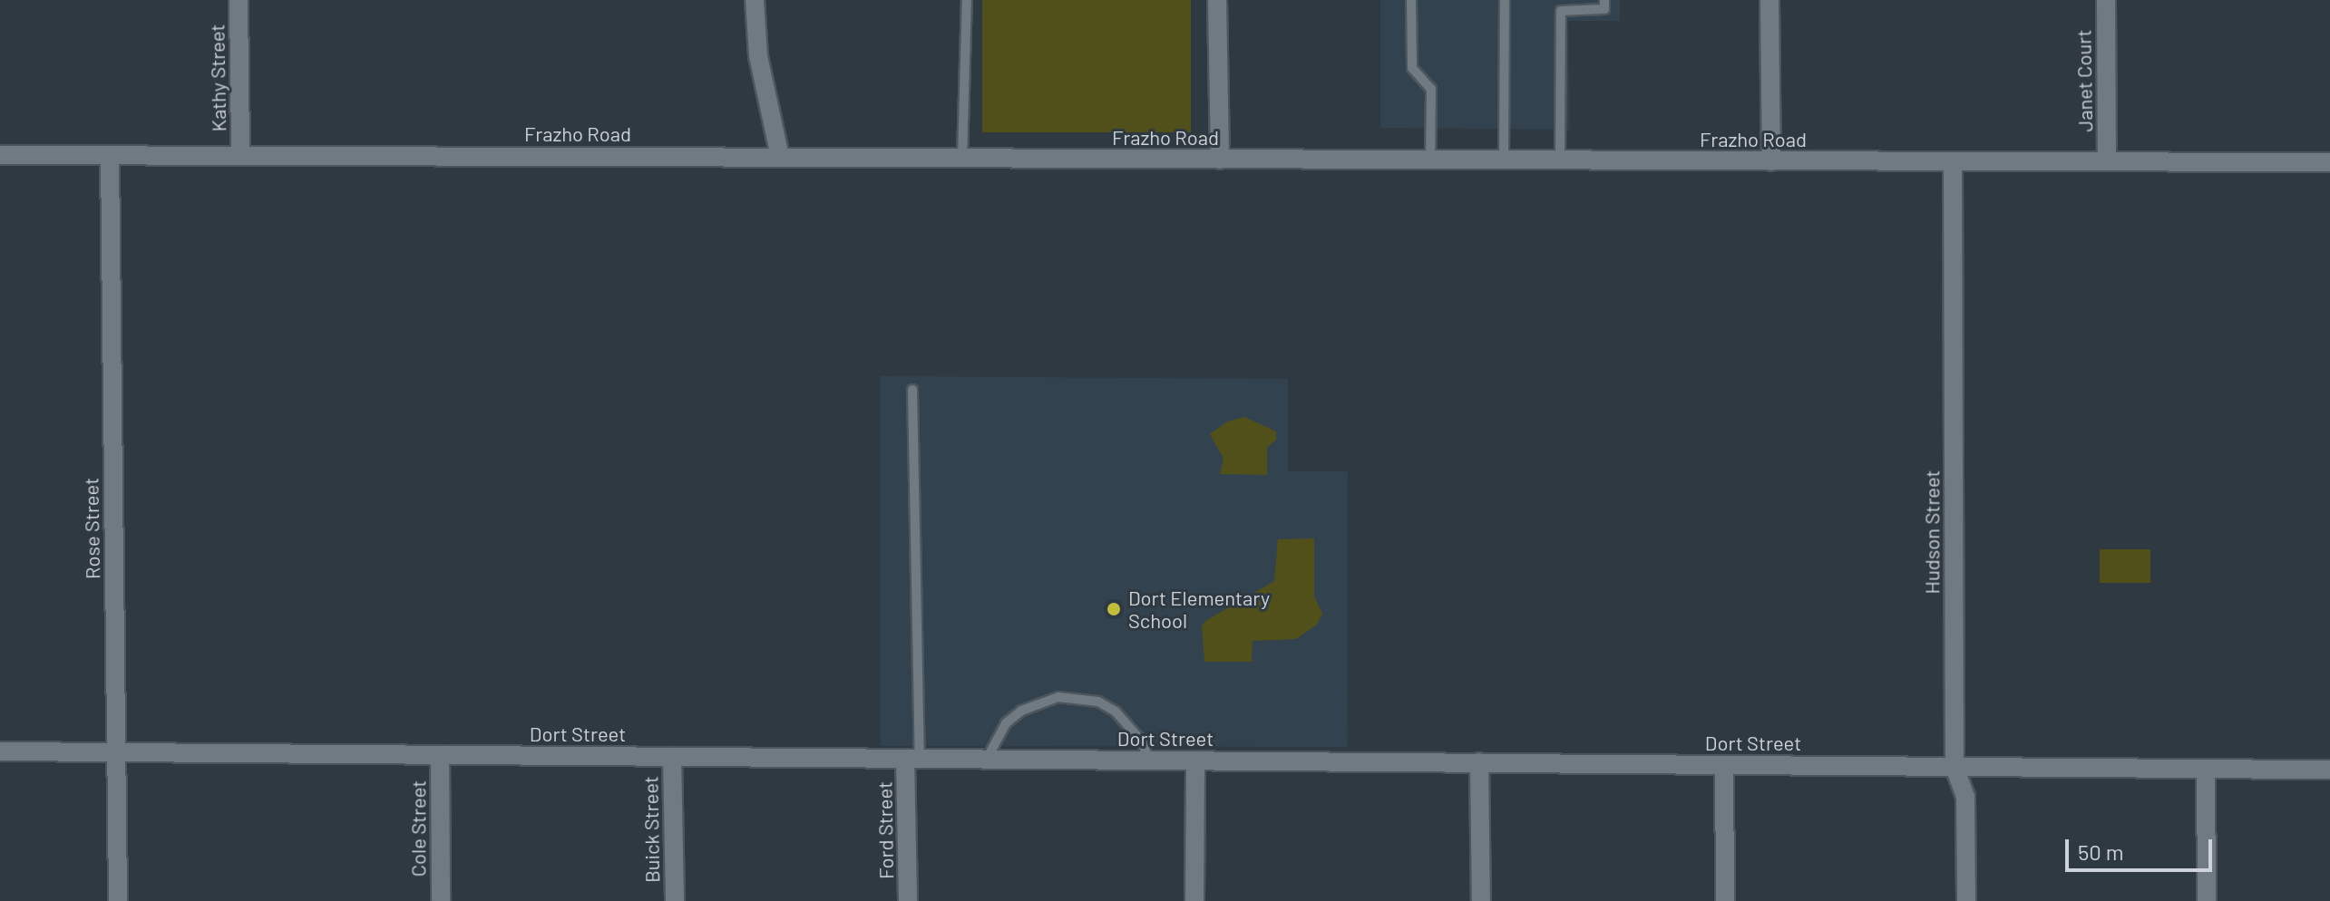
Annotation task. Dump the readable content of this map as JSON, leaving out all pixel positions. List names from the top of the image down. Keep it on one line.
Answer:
{"streets":{"street":["Kathy Street","Janet Court","Frazho Road","Rose Street","Hudson Street","Dort Street","Cole Street","Buick Street","Ford Street"]},"crossings":[["Kathy Street","Frazho Road"],["Janet Court","Frazho Road"],["Frazho Road","Rose Street"],["Frazho Road","Hudson Street"],["Rose Street","Dort Street"],["Hudson Street","Dort Street"],["Dort Street","Cole Street"],["Dort Street","Buick Street"],["Dort Street","Ford Street"]],"places":["Dort Elementary School"],"scale_bar":"50 m"}
